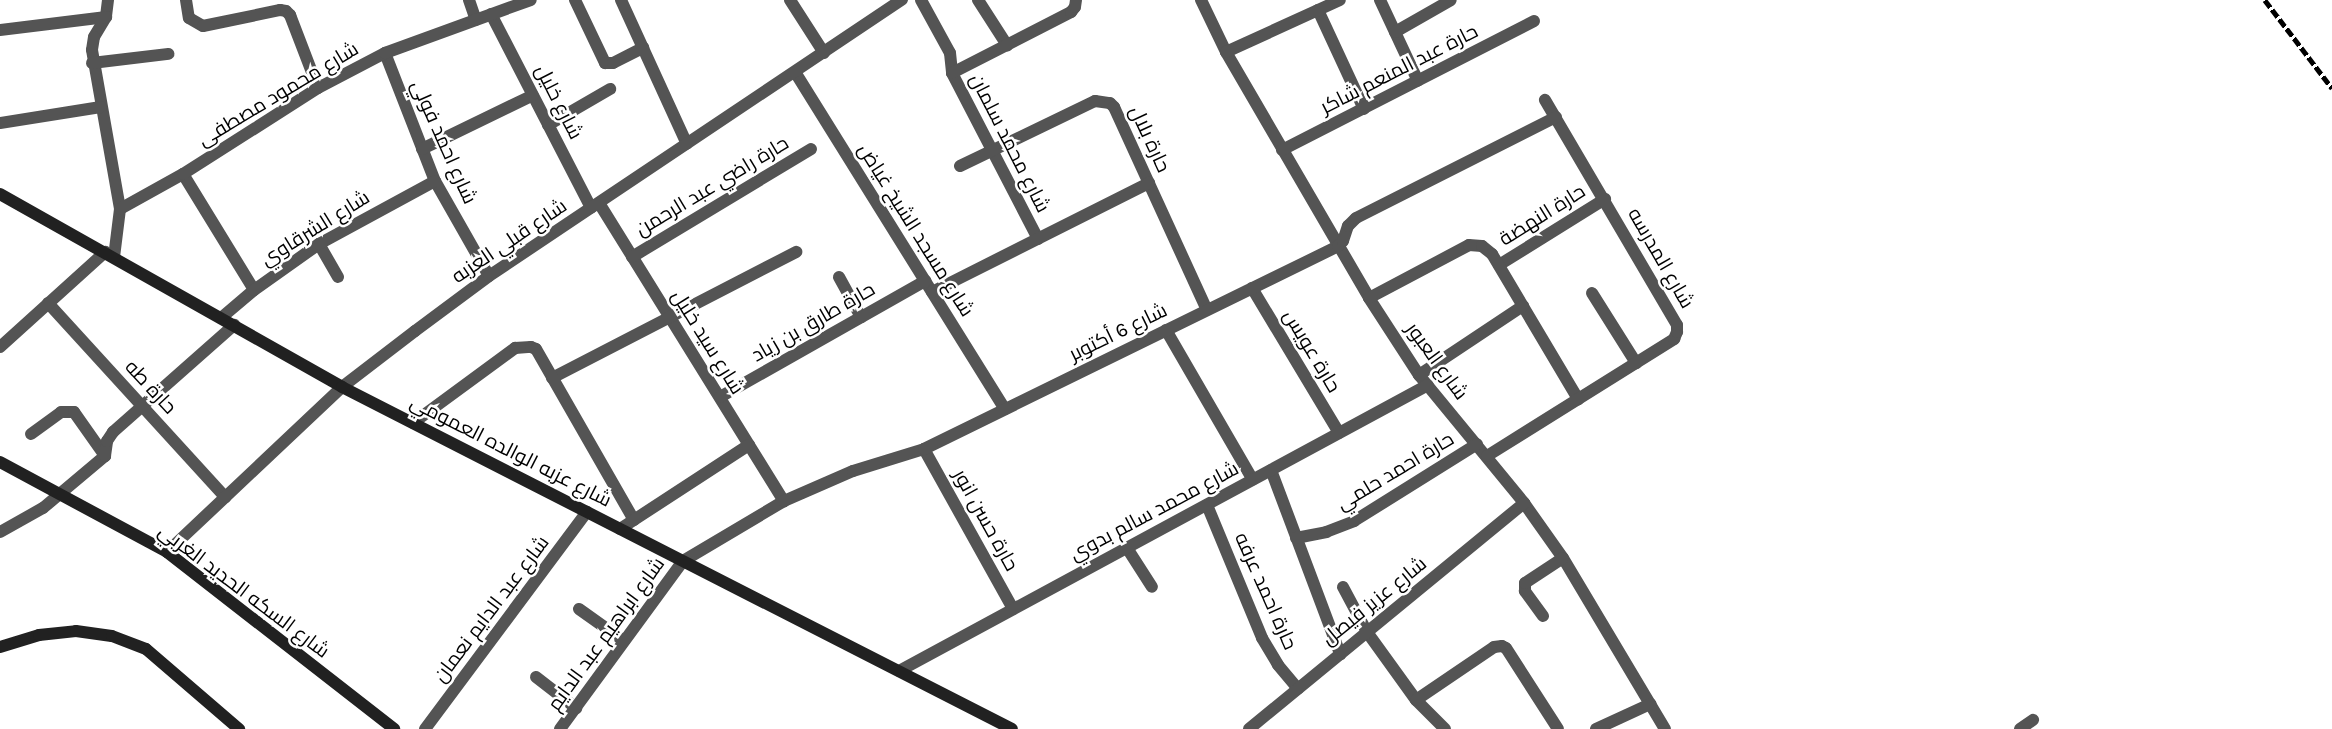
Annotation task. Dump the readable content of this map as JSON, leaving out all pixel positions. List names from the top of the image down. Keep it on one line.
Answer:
{"streets":{"street":["حارة عبد المنعم شاكر","شارع محمود مصطفى","شارع خليل","حارة بلال","شارع احمد فولي","شارع محمد سلمان","حارة راضي عبد الرحمن","حارة النهضة","شارع الشرقاوي","شارع مسجد الشيخ غياض","شارع قبلي العزبه","شارع المدرسه","حارة طارق بن زياد","شارع 6 أكتوبر","شارع سيد خليل","حارة عويس","شارع العبور","حارة طه","شارع عزبه الوالده العمومي","حارة احمد حلمي","شارع محمد سالم بدوي","حارة حسن انور","شارع السكه الحديد الغربي","حارة احمد عرفه","شارع عزيز فيصل","شارع عبد الدايم نعمان","شارع ابراهيم عبد الدايم"]},"crossings":[["حارة عبد المنعم شاكر","شارع العبور"],["شارع محمود مصطفى","شارع خليل"],["شارع محمود مصطفى","شارع احمد فولي"],["شارع خليل","شارع قبلي العزبه"],["شارع خليل","شارع سيد خليل"],["حارة بلال","شارع محمد سلمان"],["حارة بلال","حارة طارق بن زياد"],["حارة بلال","شارع 6 أكتوبر"],["شارع احمد فولي","شارع الشرقاوي"],["شارع احمد فولي","شارع قبلي العزبه"],["شارع محمد سلمان","حارة طارق بن زياد"],["حارة راضي عبد الرحمن","شارع سيد خليل"],["حارة النهضة","شارع المدرسه"],["شارع الشرقاوي","شارع عزبه الوالده العمومي"],["شارع مسجد الشيخ غياض","شارع قبلي العزبه"],["شارع مسجد الشيخ غياض","حارة طارق بن زياد"],["شارع مسجد الشيخ غياض","شارع 6 أكتوبر"],["شارع قبلي العزبه","شارع سيد خليل"],["شارع قبلي العزبه","حارة طه"],["شارع قبلي العزبه","شارع عزبه الوالده العمومي"],["شارع قبلي العزبه","شارع السكه الحديد الغربي"],["شارع المدرسه","شارع العبور"],["حارة طارق بن زياد","شارع سيد خليل"],["شارع 6 أكتوبر","شارع سيد خليل"],["شارع 6 أكتوبر","حارة عويس"],["شارع 6 أكتوبر","شارع العبور"],["شارع 6 أكتوبر","شارع عزبه الوالده العمومي"],["شارع 6 أكتوبر","حارة حسن انور"],["شارع 6 أكتوبر","شارع ابراهيم عبد الدايم"],["حارة عويس","شارع محمد سالم بدوي"],["شارع العبور","حارة احمد حلمي"],["شارع العبور","شارع محمد سالم بدوي"],["شارع العبور","شارع عزيز فيصل"],["شارع عزبه الوالده العمومي","شارع محمد سالم بدوي"],["شارع عزبه الوالده العمومي","شارع عبد الدايم نعمان"],["شارع عزبه الوالده العمومي","شارع ابراهيم عبد الدايم"],["شارع محمد سالم بدوي","حارة حسن انور"],["شارع محمد سالم بدوي","حارة احمد عرفه"],["حارة احمد عرفه","شارع عزيز فيصل"]]}
